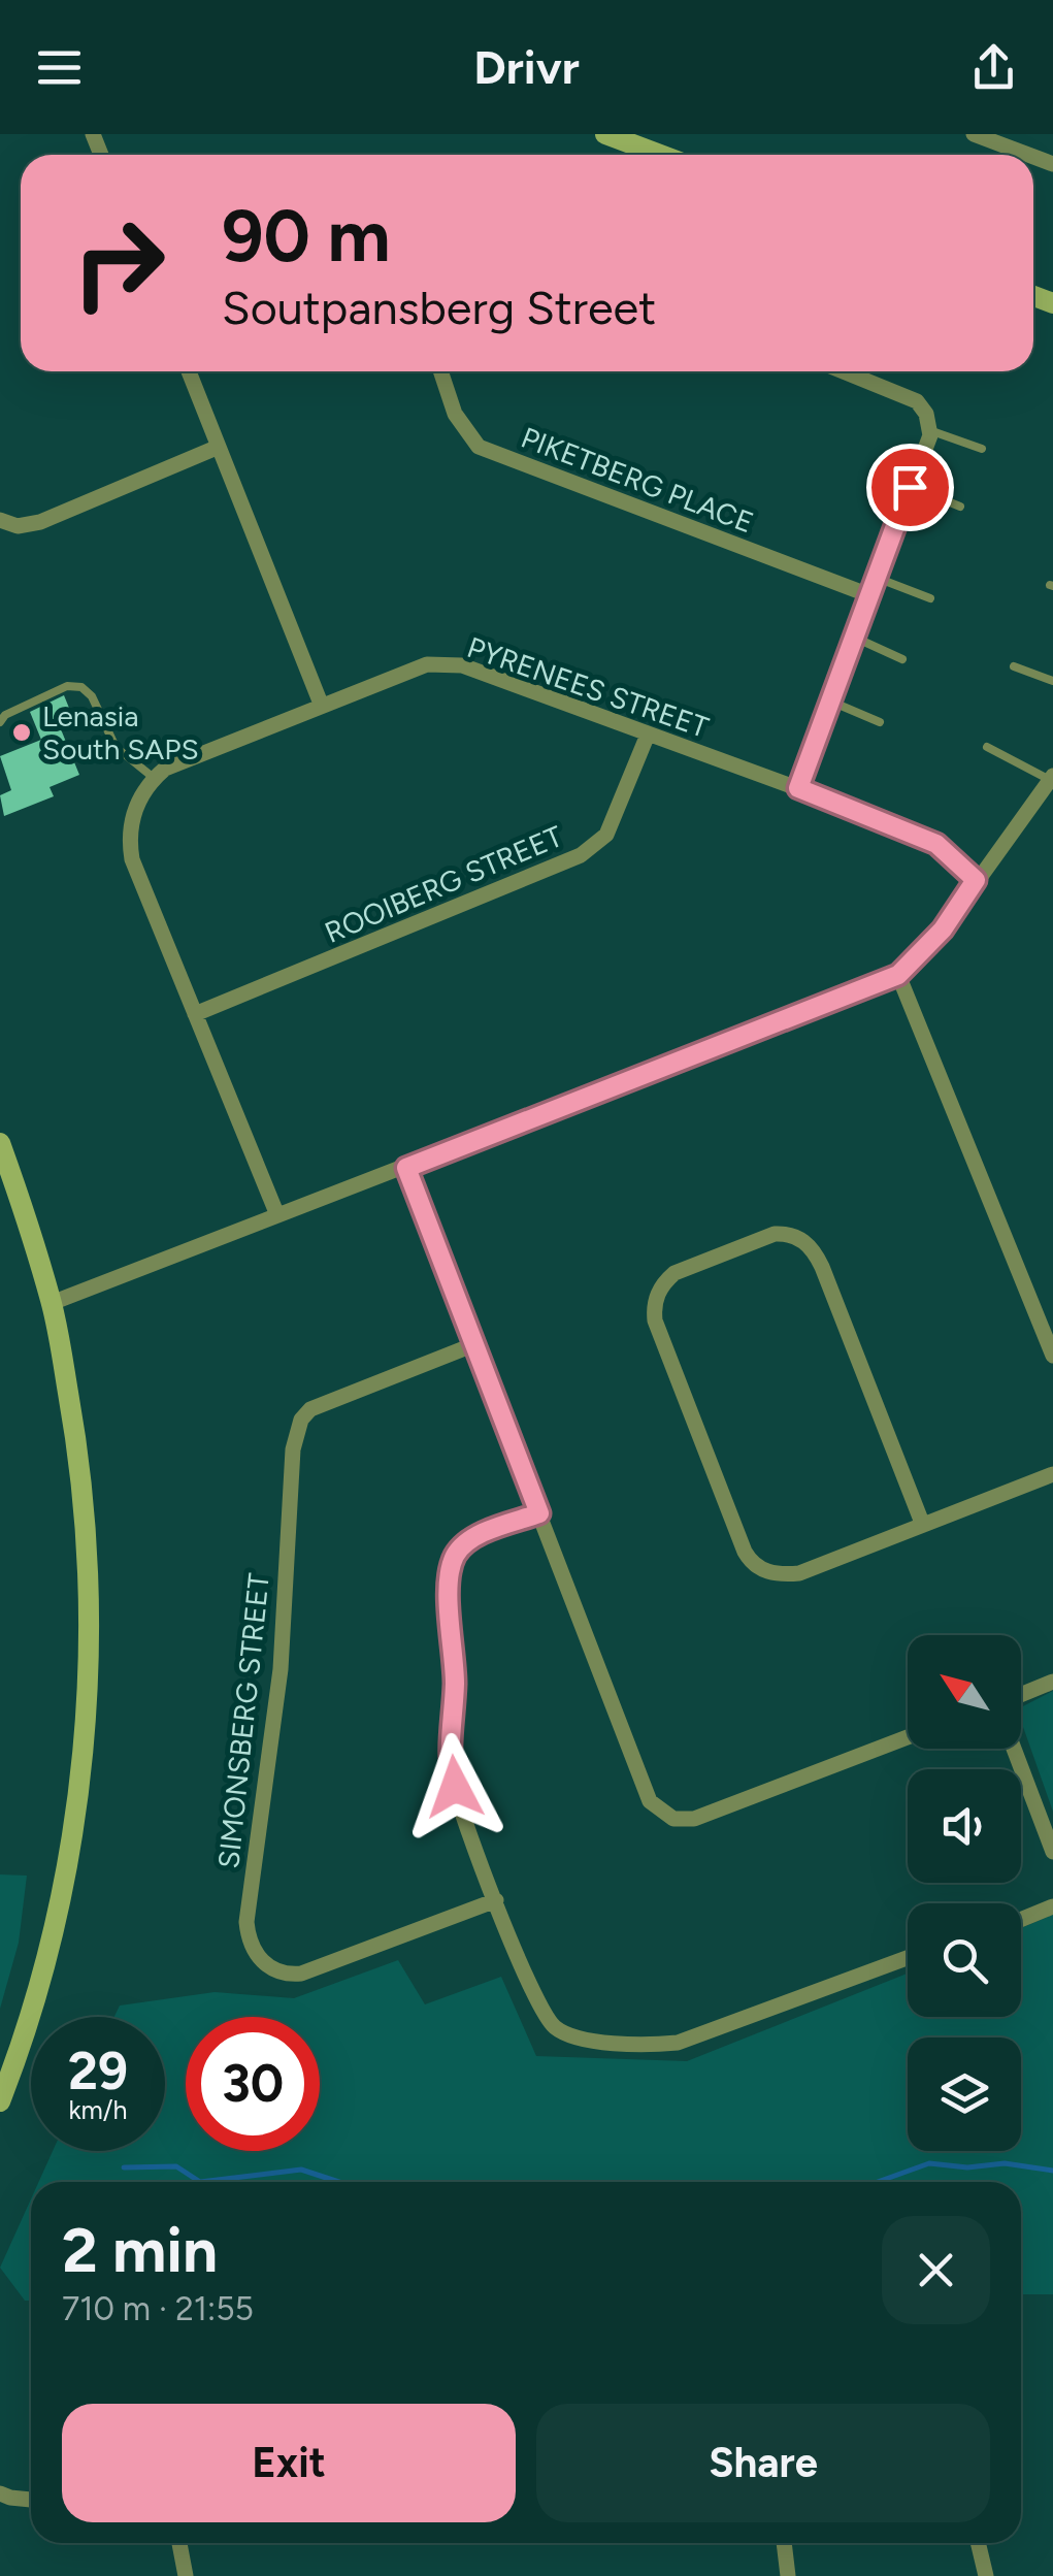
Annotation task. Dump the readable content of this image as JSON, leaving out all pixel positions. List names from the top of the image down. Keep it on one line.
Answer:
{"streets":{"street":["PIKETBERG PLACE","PYRENEES STREET","ROOIBERG STREET","SIMONSBERG STREET"]},"crossings":[["PYRENEES STREET","ROOIBERG STREET"]],"places":["Lenasia South SAPS"],"north":"top left","page":{"header":"Drivr","turn":["90 m","Soutpansberg Street"],"speed":"29 km/h","limit":"30","heading":["2 min","710 m · 21:55"],"buttons":["Exit","Share"]}}
